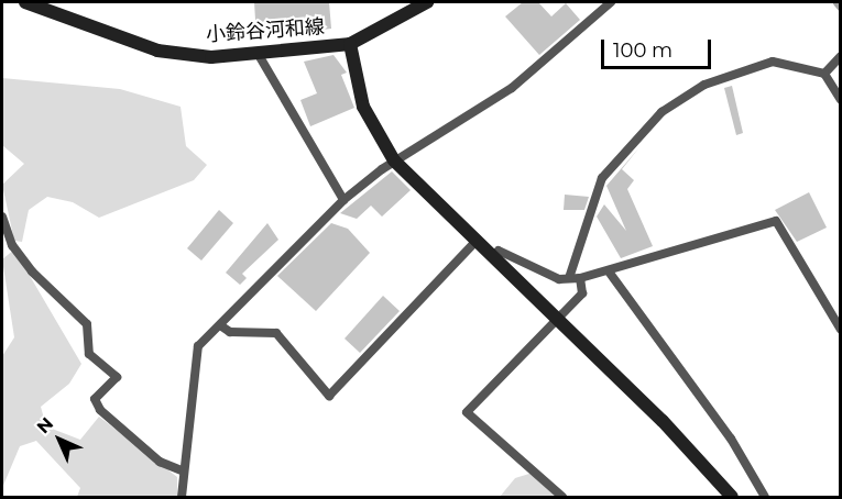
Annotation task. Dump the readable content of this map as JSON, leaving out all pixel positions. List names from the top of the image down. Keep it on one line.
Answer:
{"streets":{"street":["小鈴谷河和線"]},"scale_bar":"100 m","north":"top left"}
